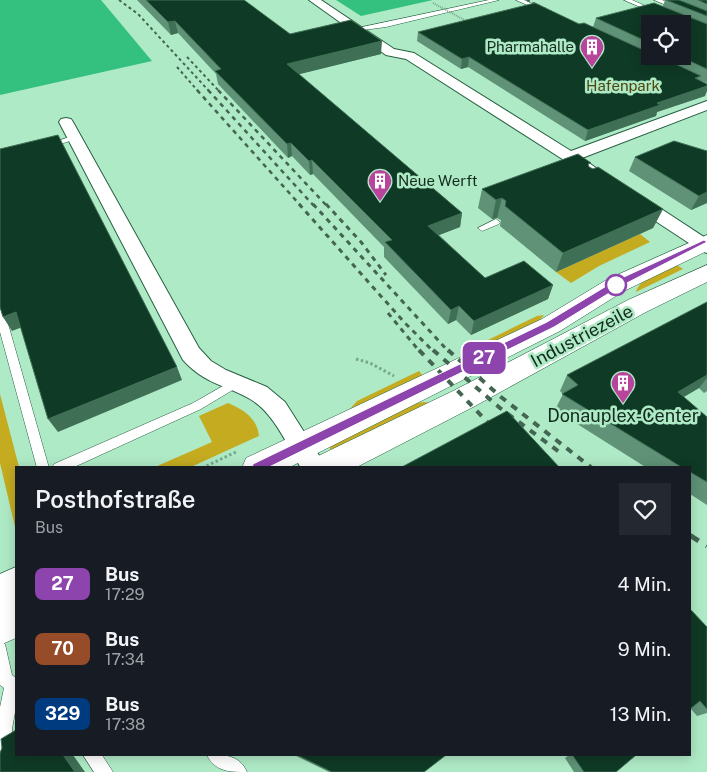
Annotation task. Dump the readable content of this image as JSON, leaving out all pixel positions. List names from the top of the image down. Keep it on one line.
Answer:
{"streets":{"main road":["Industriezeile"]},"parks":["Hafenpark"],"places":{"building":["Pharmahalle","Neue Werft","Donauplex-Center"]},"lines":["bus line 27"],"page":{"on_map":"27","heading":["Posthofstraße","Bus"],"list":[{"mark":"27","name":"Bus","note":"17:29","value":"4 Min."},{"mark":"70","name":"Bus","note":"17:34","value":"9 Min."},{"mark":"329","name":"Bus","note":"17:38","value":"13 Min."}]}}
